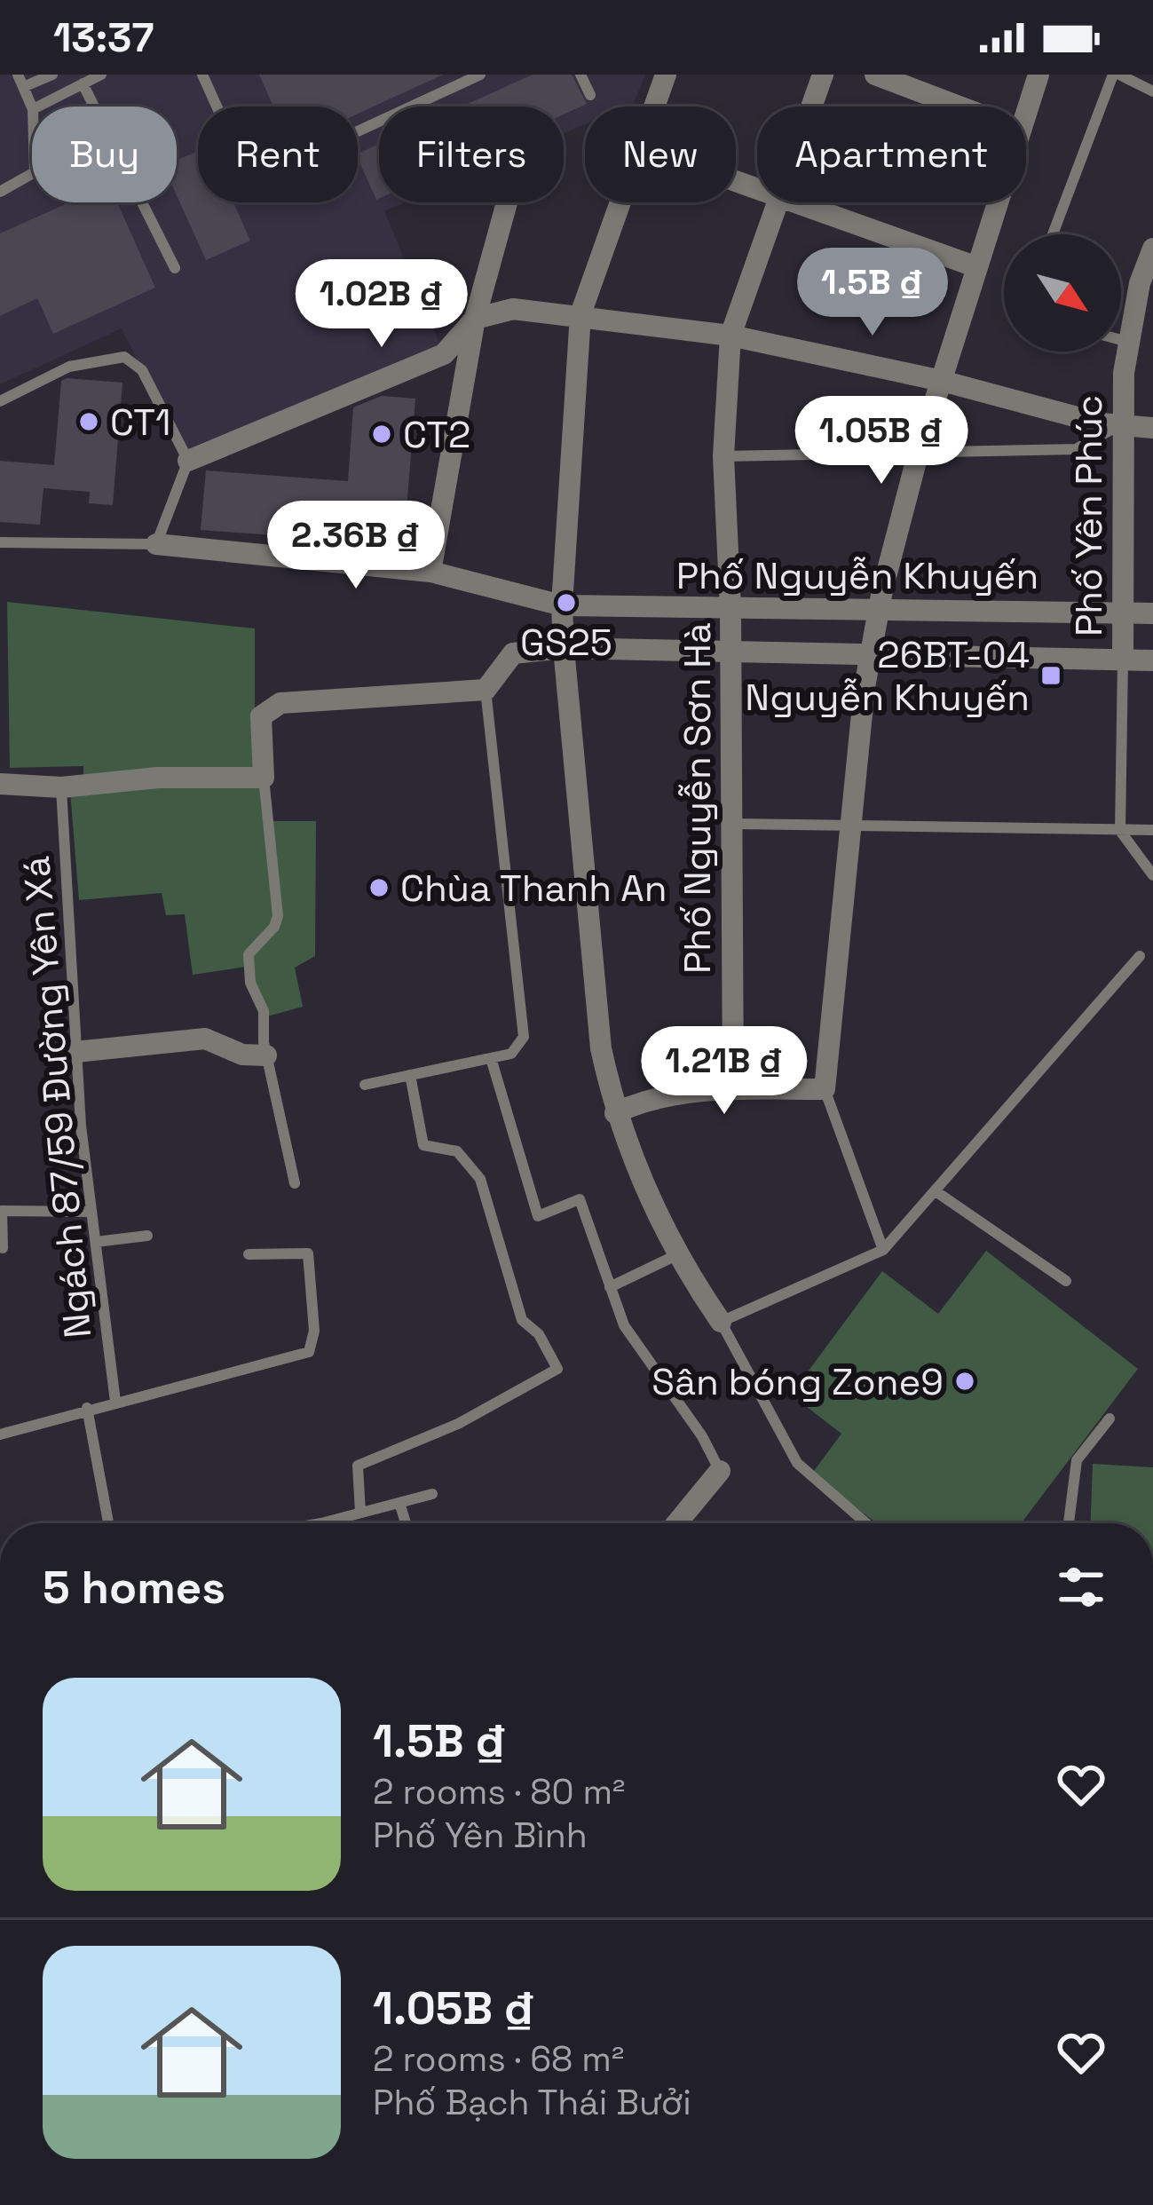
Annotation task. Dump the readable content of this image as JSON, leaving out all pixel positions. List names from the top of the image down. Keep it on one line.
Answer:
{"streets":{"street":["Phố Yên Phúc","Phố Nguyễn Khuyến","Phố Nguyễn Sơn Hà"],"lane":["Ngách 87/59 Đường Yên Xá"]},"crossings":[["Phố Yên Phúc","Phố Nguyễn Khuyến"],["Phố Nguyễn Khuyến","Phố Nguyễn Sơn Hà"]],"places":{"other":["CT1","CT2","GS25","Chùa Thanh An","Sân bóng Zone9"],"transit":["26BT-04 Nguyễn Khuyến"]},"north":"bottom right","page":{"status":"13:37","chip":["Buy","Rent","Filters","New","Apartment"],"price":["1.5B ₫","1.02B ₫","1.05B ₫","2.36B ₫","1.21B ₫"],"heading":"5 homes","list":[{"name":"1.5B ₫","note":"2 rooms · 80 m² · Phố Yên Bình"},{"name":"1.05B ₫","note":"2 rooms · 68 m² · Phố Bạch Thái Bưởi"}]}}
